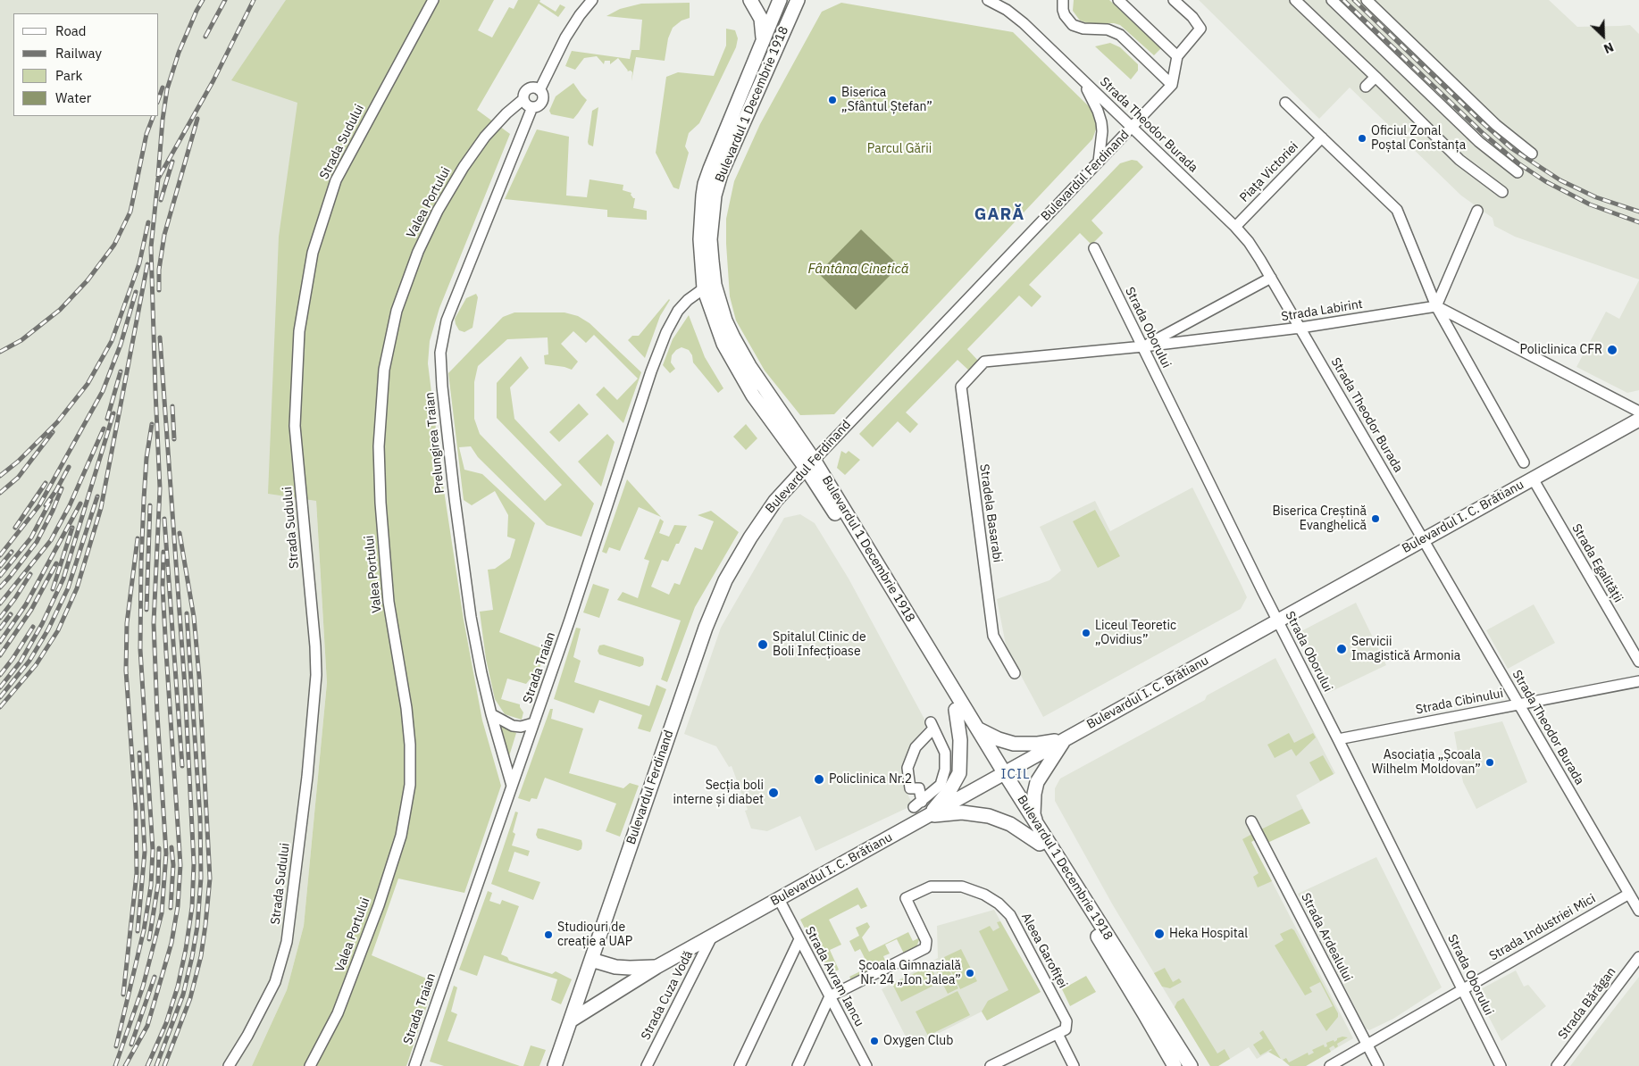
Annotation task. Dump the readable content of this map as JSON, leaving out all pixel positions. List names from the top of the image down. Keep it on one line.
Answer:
{"streets":{"main road":["Bulevardul 1 Decembrie 1918","Bulevardul Ferdinand","Bulevardul I. C. Brătianu"],"street":["Strada Theodor Burada","Strada Sudului","Piața Victoriei","Valea Portului","Strada Labirint","Strada Oborului","Prelungirea Traian","Stradela Basarabi","Strada Egalității","Strada Traian","Strada Cibinului","Strada Industriei Mici","Strada Ardealului","Aleea Garofiței","Strada Avram Iancu","Strada Cuza Vodă","Strada Bărăgan"]},"crossings":[["Bulevardul 1 Decembrie 1918","Bulevardul Ferdinand"],["Bulevardul 1 Decembrie 1918","Bulevardul I. C. Brătianu"],["Bulevardul 1 Decembrie 1918","Strada Traian"],["Strada Theodor Burada","Piața Victoriei"],["Strada Theodor Burada","Bulevardul Ferdinand"],["Strada Theodor Burada","Strada Labirint"],["Strada Theodor Burada","Bulevardul I. C. Brătianu"],["Strada Theodor Burada","Strada Cibinului"],["Strada Theodor Burada","Strada Industriei Mici"],["Bulevardul Ferdinand","Bulevardul I. C. Brătianu"],["Valea Portului","Prelungirea Traian"],["Strada Labirint","Strada Oborului"],["Strada Labirint","Stradela Basarabi"],["Strada Oborului","Bulevardul I. C. Brătianu"],["Strada Oborului","Strada Cibinului"],["Strada Oborului","Strada Industriei Mici"],["Prelungirea Traian","Strada Traian"],["Bulevardul I. C. Brătianu","Strada Egalității"],["Bulevardul I. C. Brătianu","Strada Avram Iancu"],["Bulevardul I. C. Brătianu","Strada Cuza Vodă"],["Strada Industriei Mici","Strada Ardealului"],["Aleea Garofiței","Strada Avram Iancu"]],"districts":["GARĂ","ICIL"],"water":["Fântâna Cinetică"],"parks":["Parcul Gării"],"places":["Biserica „Sfântul Ștefan”","Oficiul Zonal Poștal Constanța","Policlinica CFR","Biserica Creștină Evanghelică","Liceul Teoretic „Ovidius”","Spitalul Clinic de Boli Infecțioase","Servicii Imagistică Armonia","Asociația „Școala Wilhelm Moldovan”","Policlinica Nr.2","Secția boli interne și diabet","Heka Hospital","Studiouri de creație a UAP","Școala Gimnazială Nr. 24 „Ion Jalea”","Oxygen Club"],"legend":["Road","Railway","Park","Water"],"north":"bottom right"}
